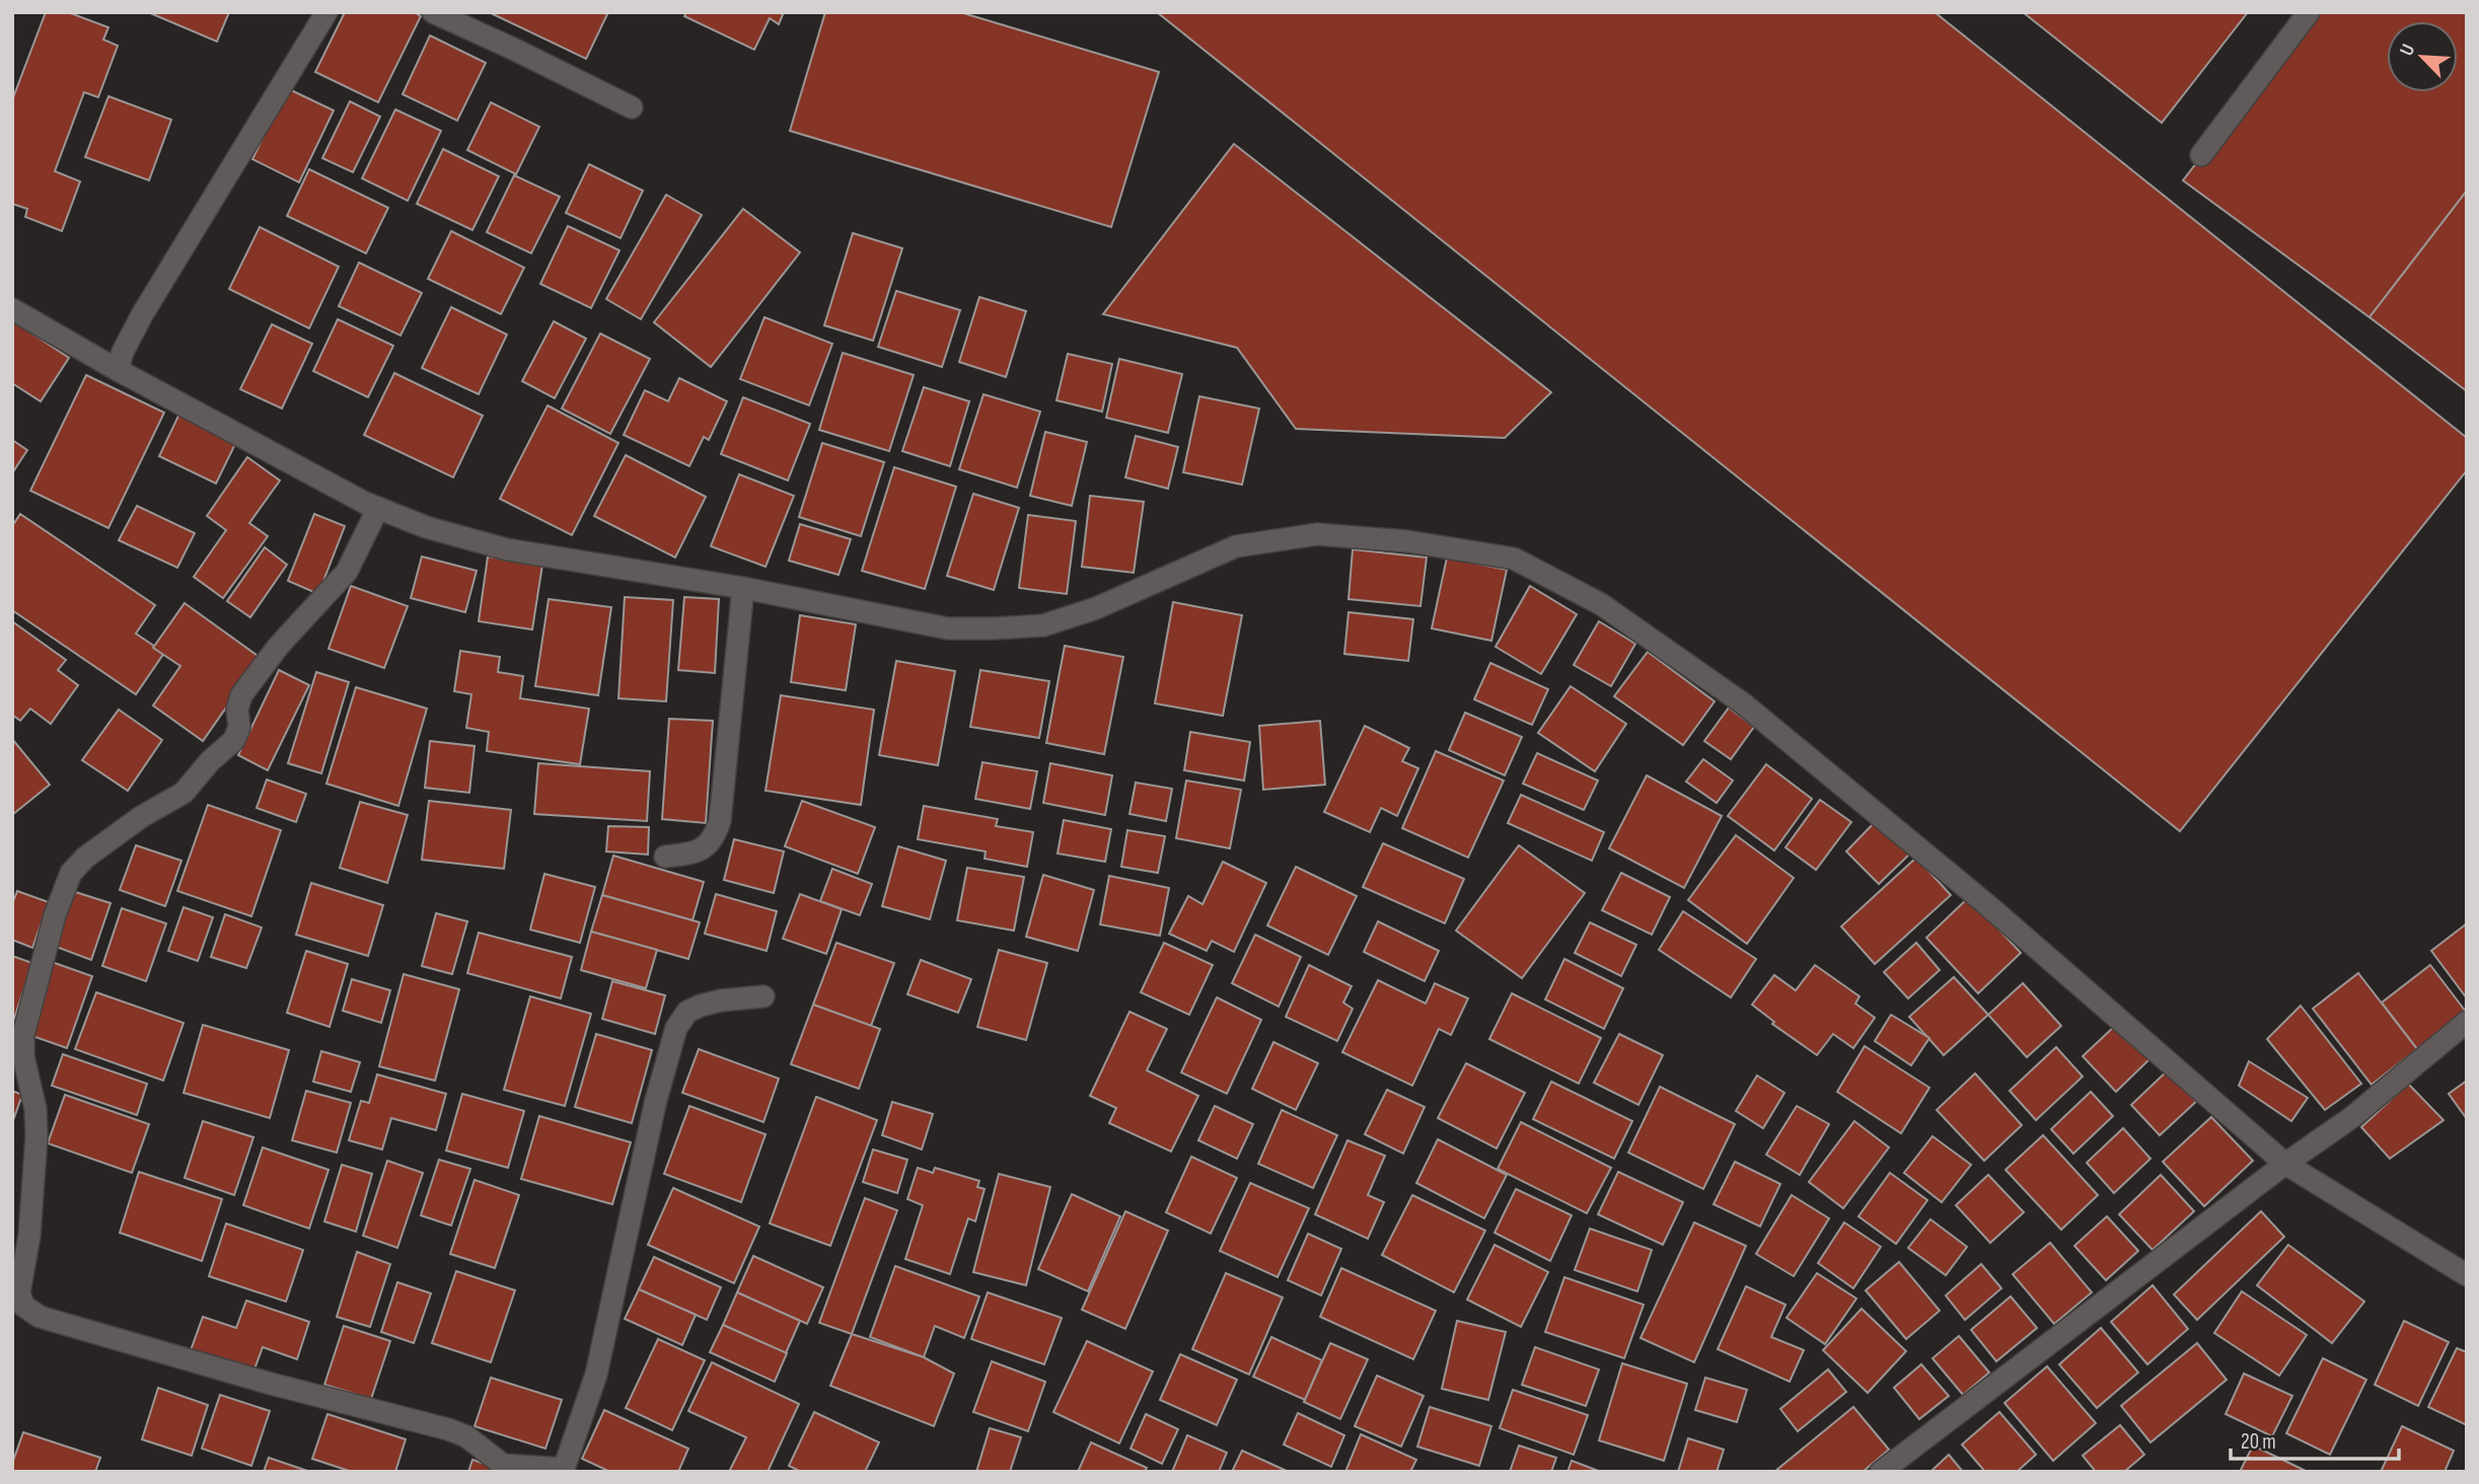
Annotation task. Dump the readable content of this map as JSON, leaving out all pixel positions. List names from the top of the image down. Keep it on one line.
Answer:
{"scale_bar":"20 m","north":"top left"}
